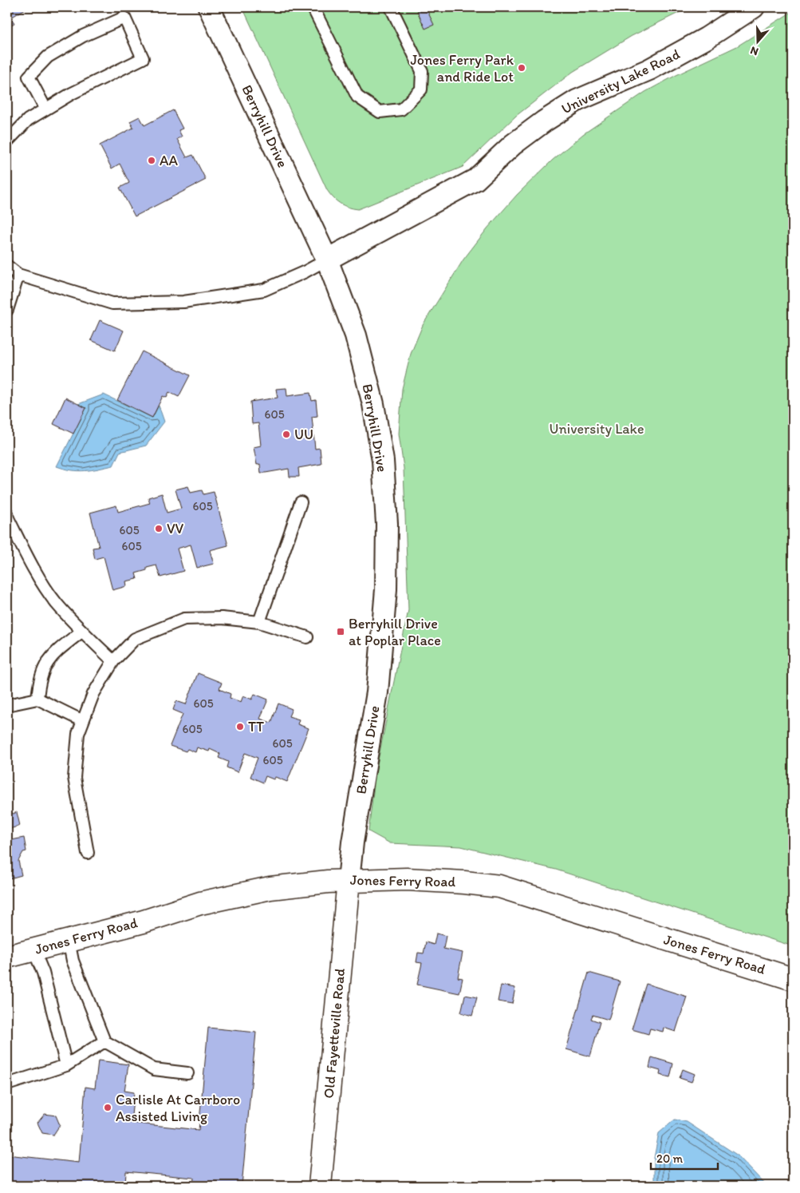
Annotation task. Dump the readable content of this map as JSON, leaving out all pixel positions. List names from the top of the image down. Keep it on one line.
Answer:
{"streets":{"street":["University Lake Road","Berryhill Drive","Jones Ferry Road","Old Fayetteville Road"]},"crossings":[["University Lake Road","Berryhill Drive"],["Berryhill Drive","Jones Ferry Road"],["Berryhill Drive","Old Fayetteville Road"],["Jones Ferry Road","Old Fayetteville Road"]],"parks":["University Lake"],"places":{"other":["Jones Ferry Park and Ride Lot","AA","UU","VV","TT","Carlisle At Carrboro Assisted Living"],"transit":["Berryhill Drive at Poplar Place"]},"house_numbers":["605","605","605","605","605","605","605","605"],"scale_bar":"20 m","north":"bottom"}
